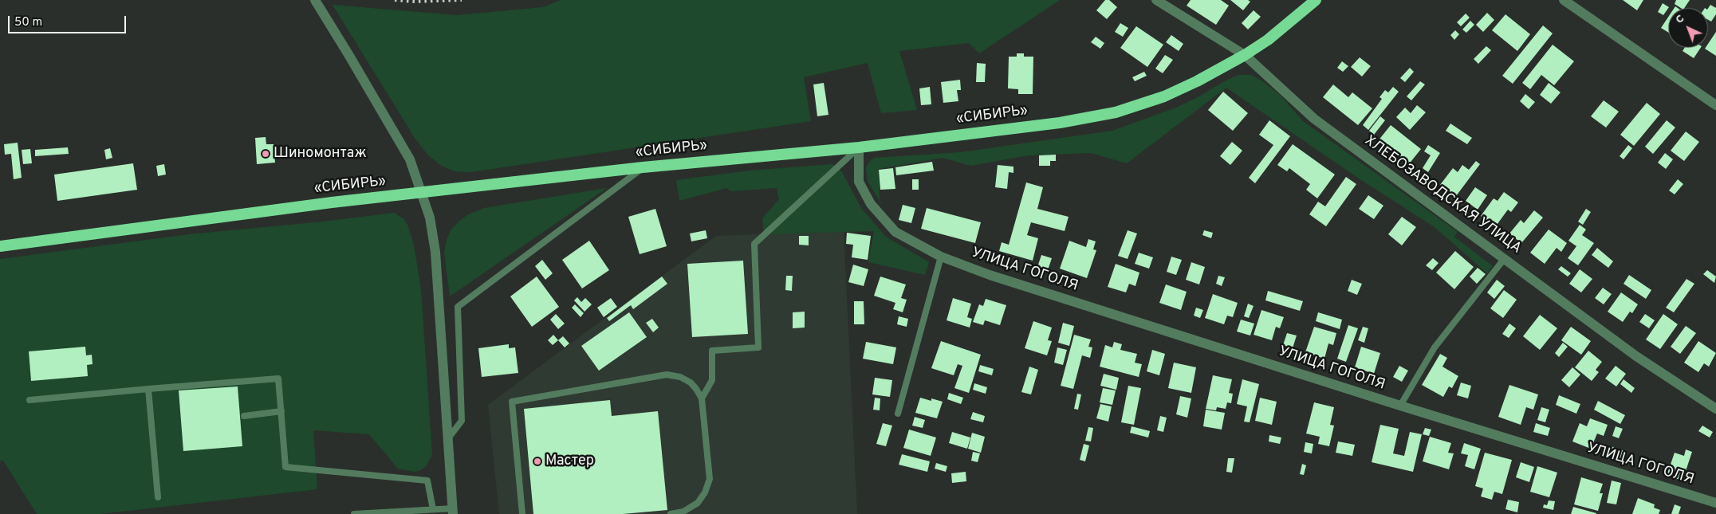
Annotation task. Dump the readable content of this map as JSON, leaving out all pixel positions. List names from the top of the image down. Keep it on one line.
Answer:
{"streets":{"highway":["«СИБИРЬ»"],"street":["ХЛЕБОЗАВОДСКАЯ УЛИЦА","УЛИЦА ГОГОЛЯ"]},"crossings":[["«СИБИРЬ»","ХЛЕБОЗАВОДСКАЯ УЛИЦА"],["«СИБИРЬ»","УЛИЦА ГОГОЛЯ"]],"places":["Шиномонтаж","Мастер"],"scale_bar":"50 m","north":"top left"}
